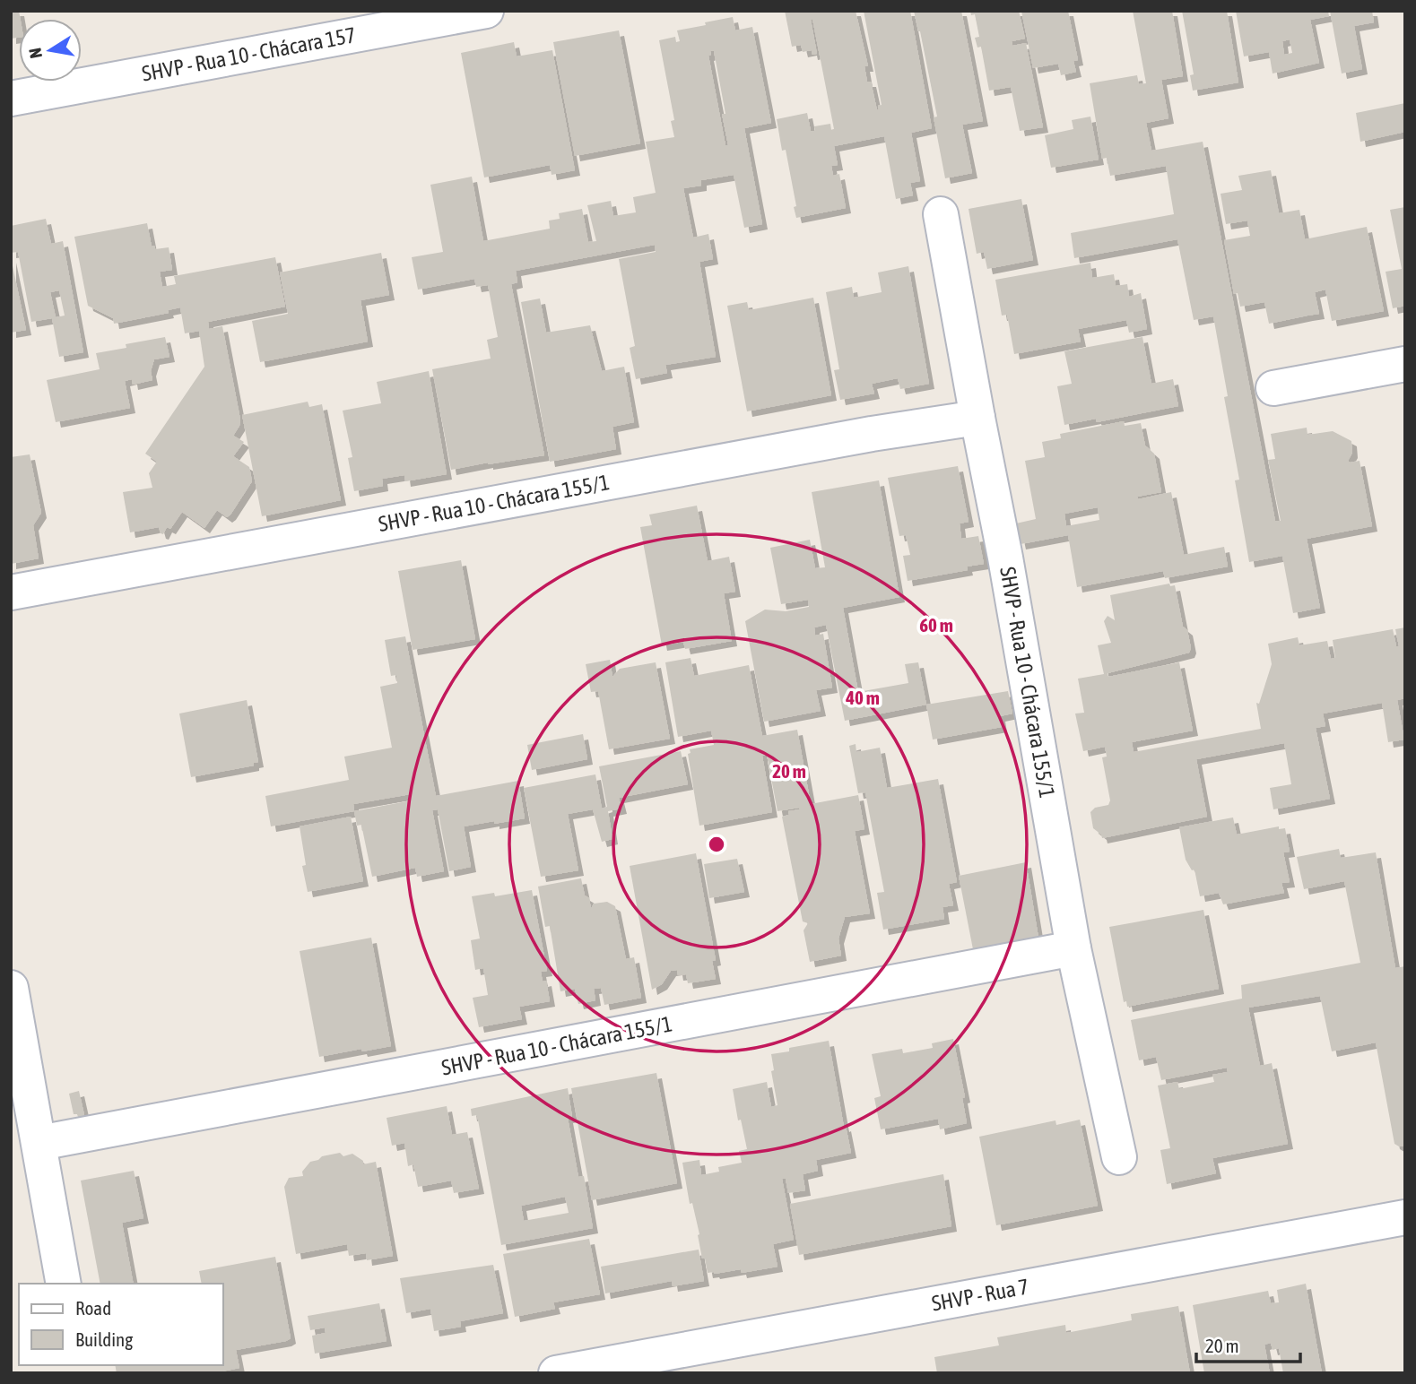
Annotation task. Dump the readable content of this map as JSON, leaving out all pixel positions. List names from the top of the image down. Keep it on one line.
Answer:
{"streets":{"street":["SHVP - Rua 10 - Chácara 157","SHVP - Rua 10 - Chácara 155/1","SHVP - Rua 7"]},"legend":["Road","Building"],"scale_bar":"20 m","north":"left","rings":["60 m","40 m","20 m"]}
